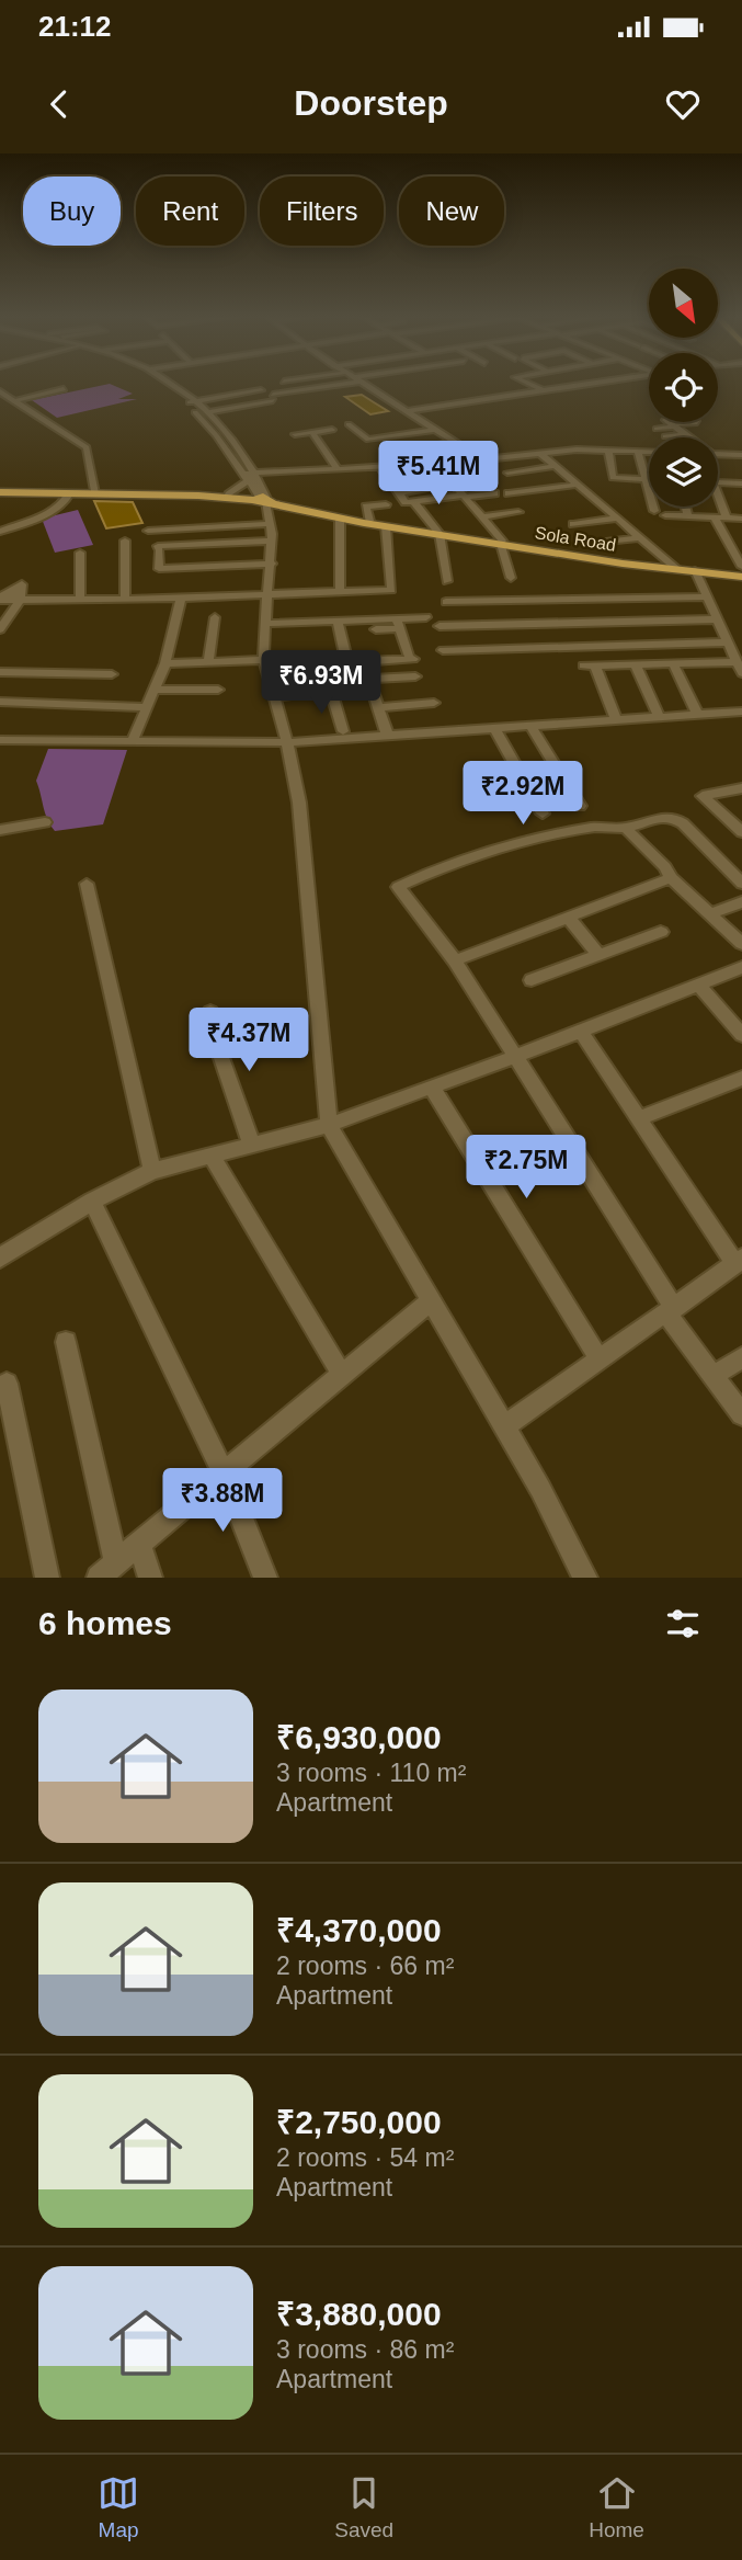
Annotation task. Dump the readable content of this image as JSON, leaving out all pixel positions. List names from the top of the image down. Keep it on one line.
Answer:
{"streets":{"main road":["Sola Road"]},"north":"bottom right","page":{"status":"21:12","header":"Doorstep","chip":["Buy","Rent","Filters","New"],"price":["₹5.41M","₹6.93M","₹2.92M","₹4.37M","₹2.75M","₹3.88M"],"heading":"6 homes","list":[{"name":"₹6,930,000","note":"3 rooms · 110 m² · Apartment"},{"name":"₹4,370,000","note":"2 rooms · 66 m² · Apartment"},{"name":"₹2,750,000","note":"2 rooms · 54 m² · Apartment"},{"name":"₹3,880,000","note":"3 rooms · 86 m² · Apartment"}],"tabs":["Map","Saved","Home"]}}
